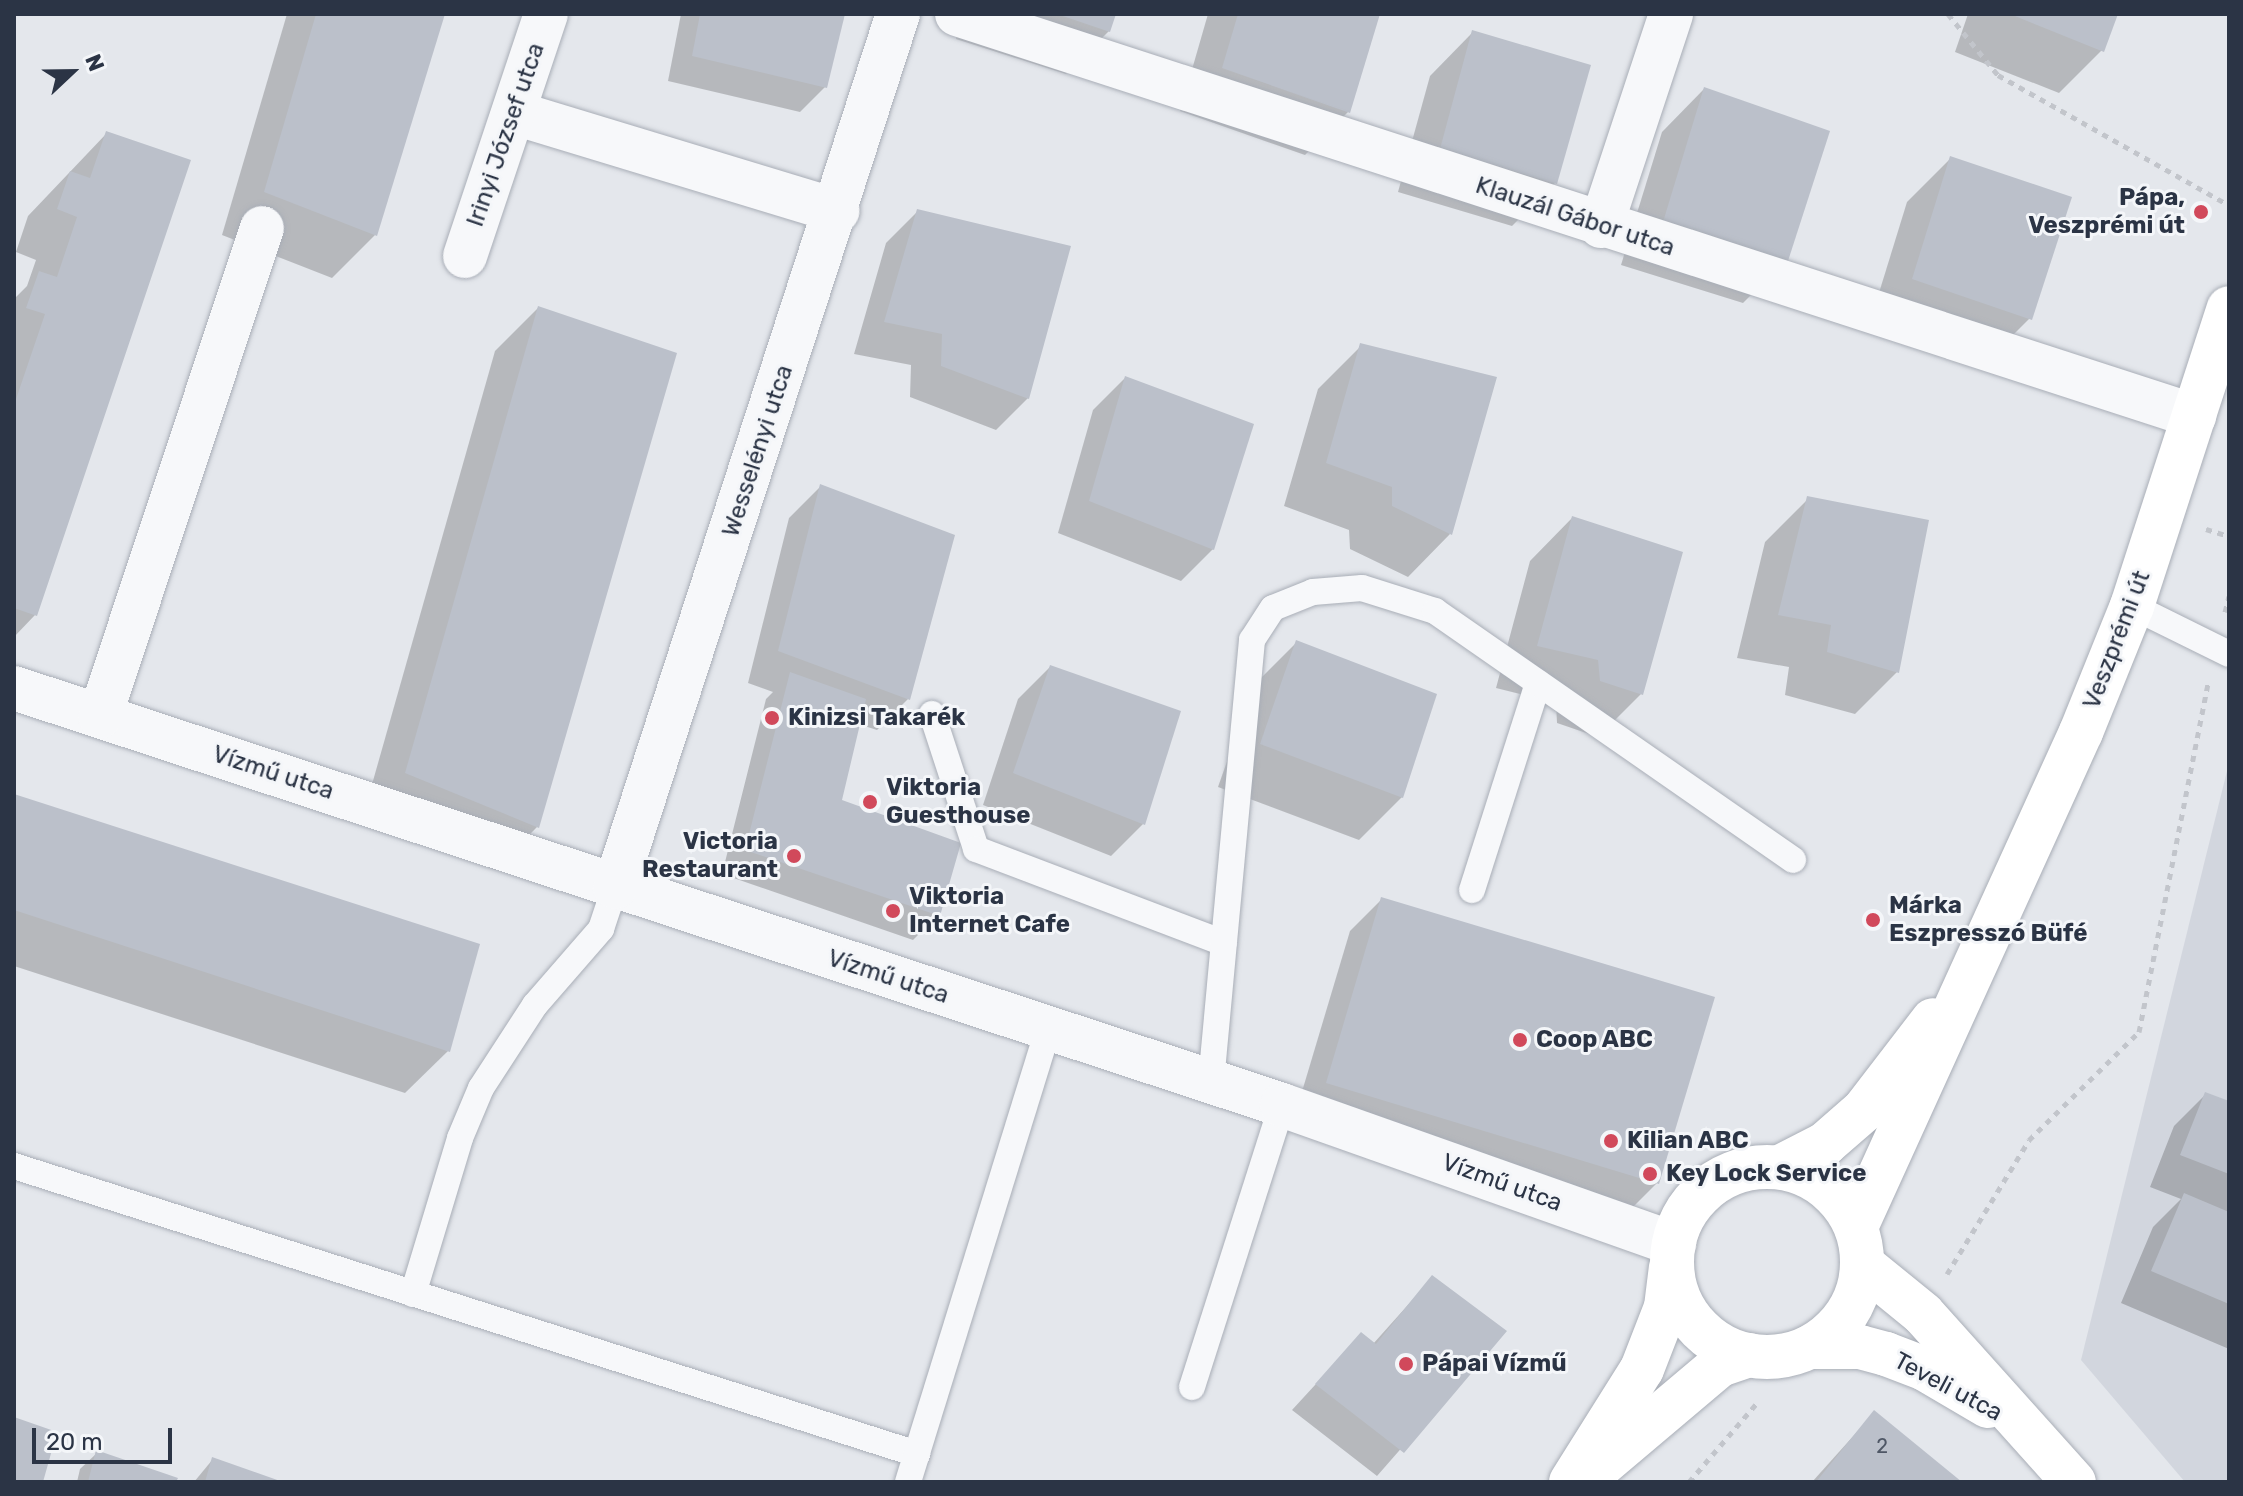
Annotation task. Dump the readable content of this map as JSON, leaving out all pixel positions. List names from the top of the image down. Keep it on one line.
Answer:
{"streets":{"main road":["Veszprémi út","Teveli utca"],"street":["Irinyi József utca","Klauzál Gábor utca","Wesselényi utca","Vízmű utca"]},"crossings":[["Klauzál Gábor utca","Veszprémi út"],["Wesselényi utca","Vízmű utca"],["Veszprémi út","Vízmű utca"],["Veszprémi út","Teveli utca"],["Vízmű utca","Teveli utca"]],"places":["Pápa, Veszprémi út","Kinizsi Takarék","Viktoria Guesthouse","Victoria Restaurant","Viktoria Internet Cafe","Márka Eszpresszó Büfé","Coop ABC","Kilian ABC","Key Lock Service","Pápai Vízmű"],"house_numbers":["2"],"scale_bar":"20 m","north":"right"}
